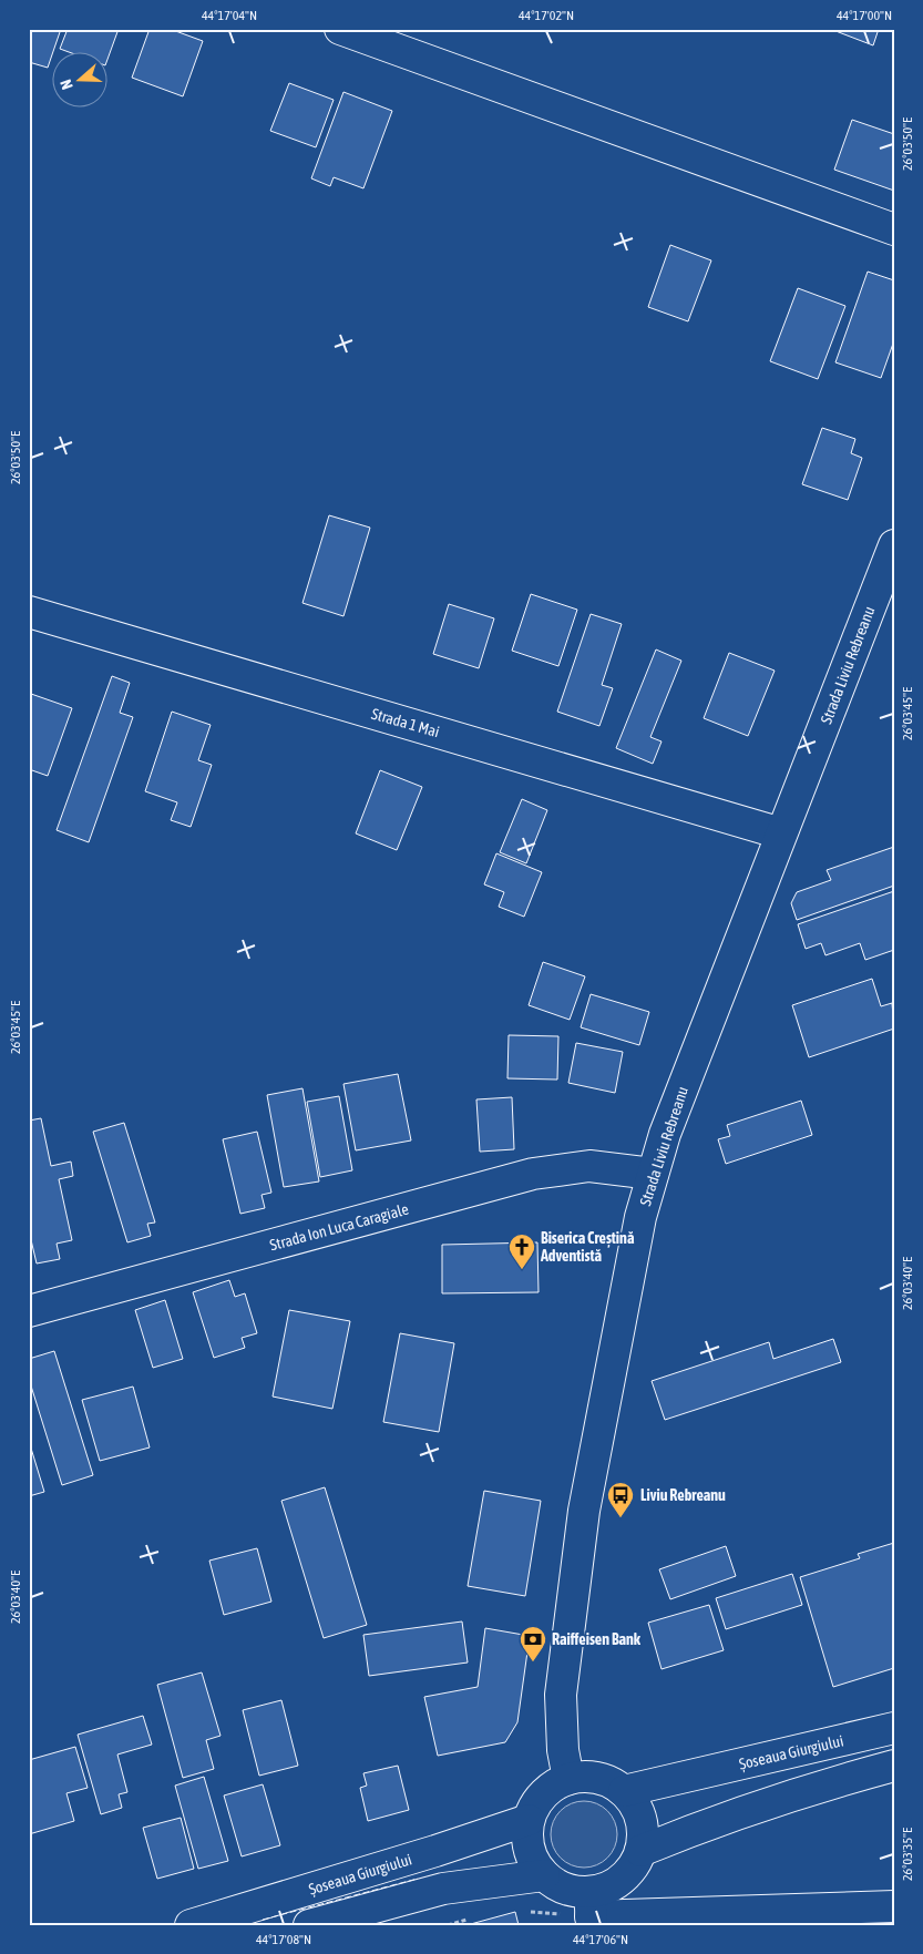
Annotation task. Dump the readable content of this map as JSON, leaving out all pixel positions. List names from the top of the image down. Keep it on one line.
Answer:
{"streets":{"main road":["Strada Liviu Rebreanu","Strada 1 Mai","Strada Ion Luca Caragiale","Șoseaua Giurgiului"]},"crossings":[["Strada Liviu Rebreanu","Strada 1 Mai"],["Strada Liviu Rebreanu","Strada Ion Luca Caragiale"],["Strada Liviu Rebreanu","Șoseaua Giurgiului"]],"places":{"church":["Biserica Creștină Adventistă"],"bus stop":["Liviu Rebreanu"],"bank":["Raiffeisen Bank"]},"north":"left","coordinates":["44°17'04\"N","44°17'02\"N","44°17'00\"N","26°03'50\"E","26°03'45\"E","26°03'40\"E","26°03'35\"E","44°17'08\"N","44°17'06\"N"]}
